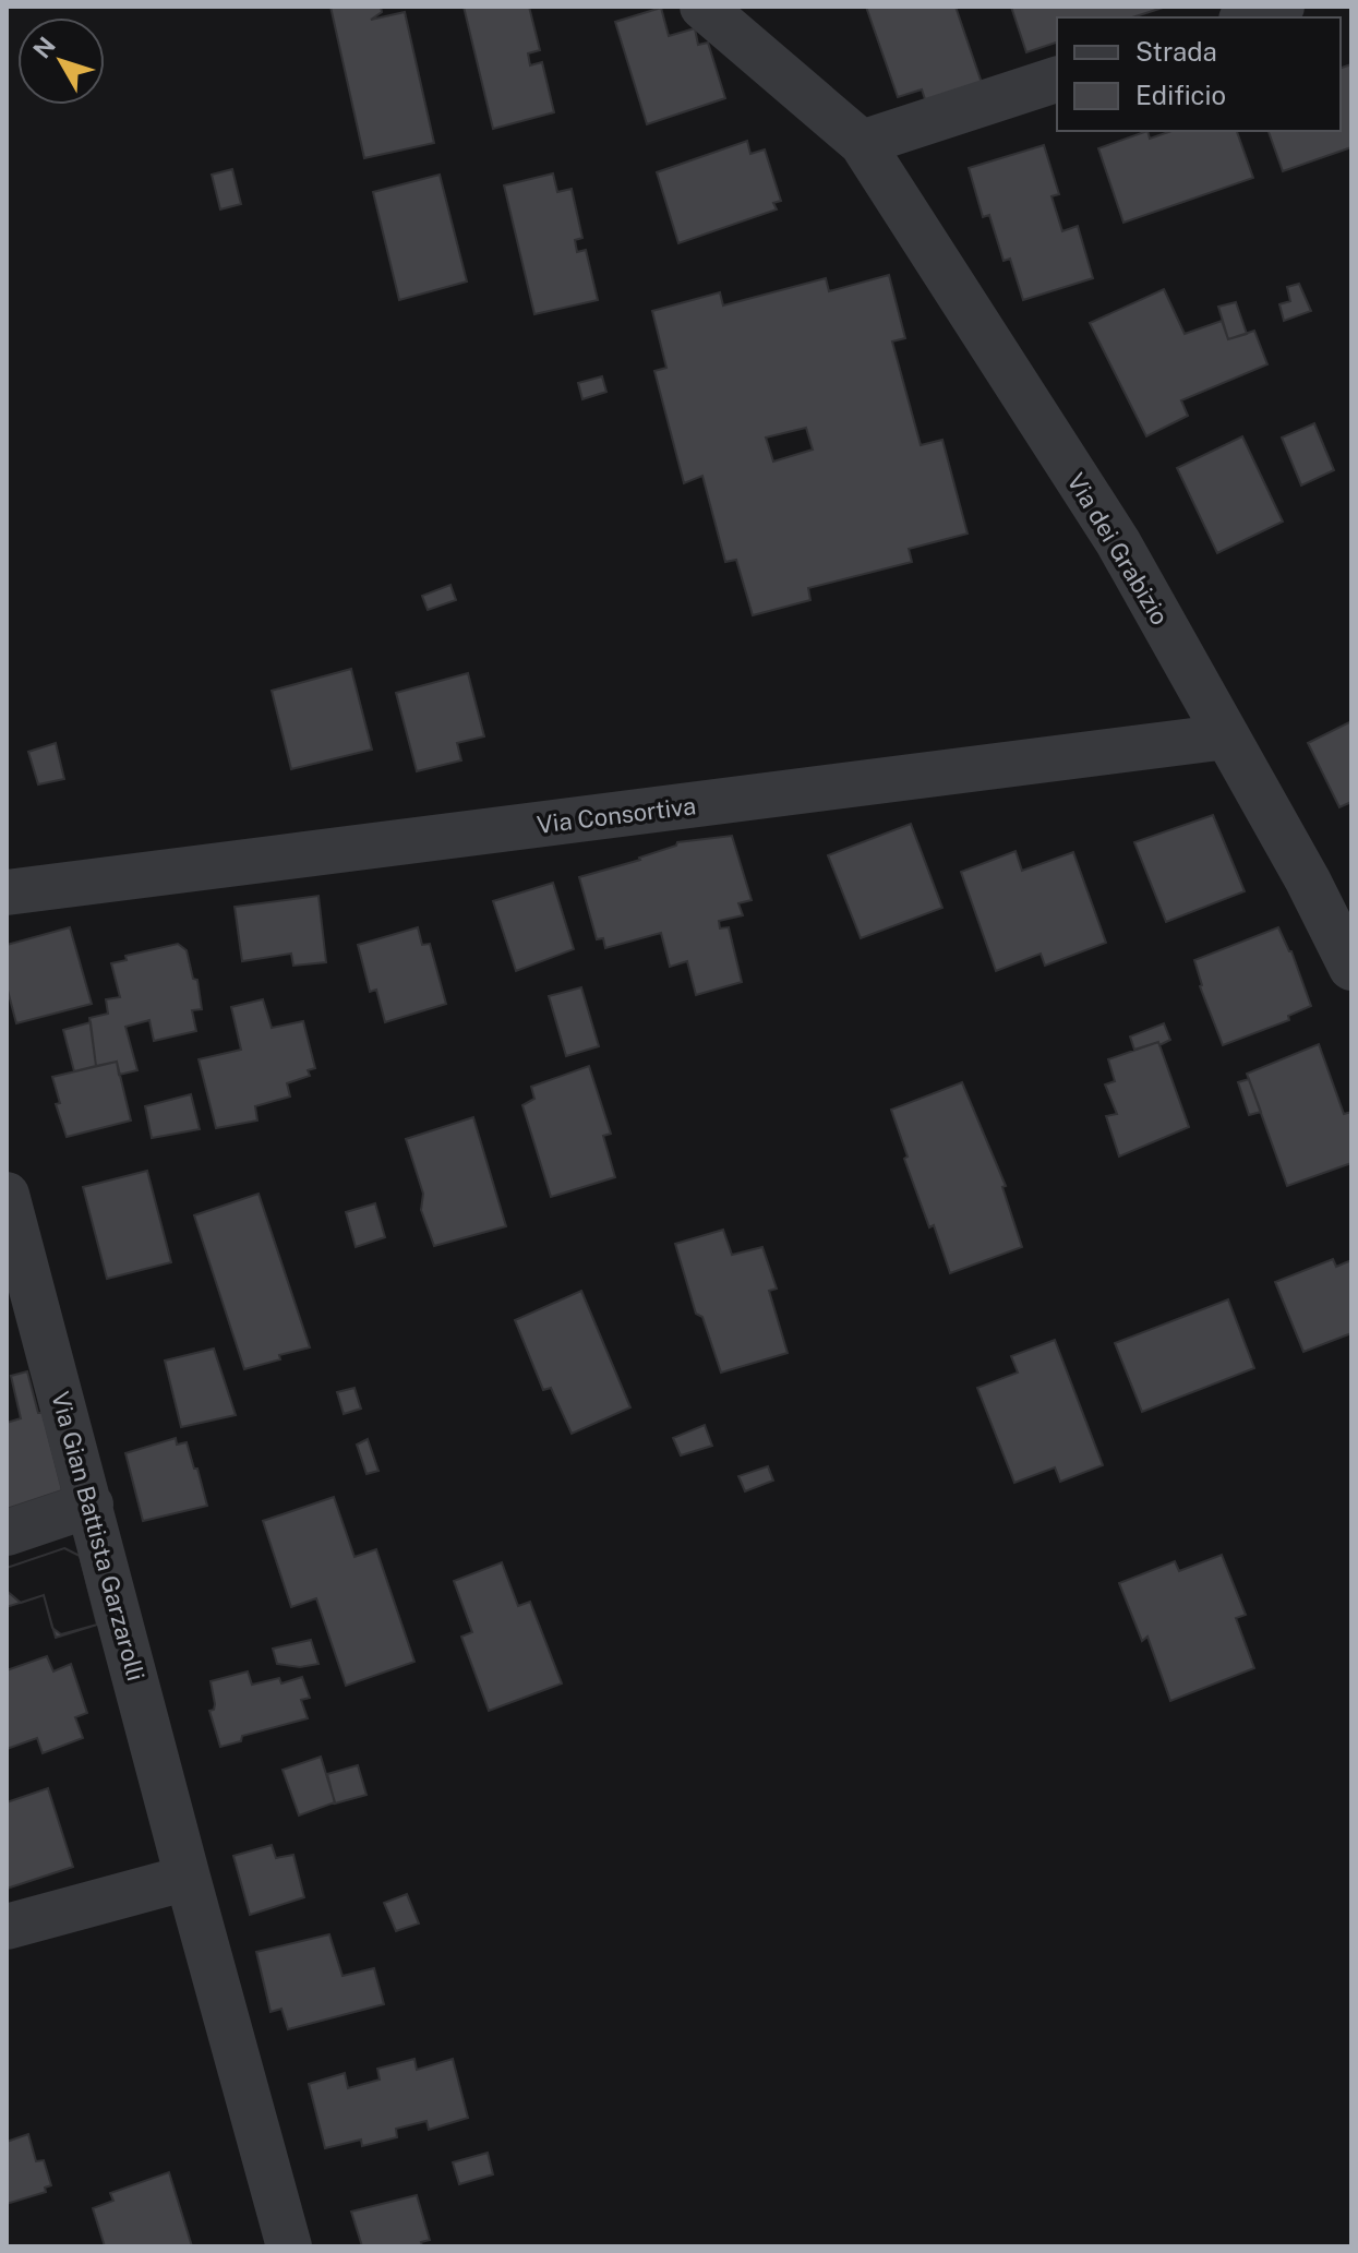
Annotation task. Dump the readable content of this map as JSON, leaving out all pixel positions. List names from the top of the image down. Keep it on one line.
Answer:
{"streets":{"street":["Via dei Grabizio","Via Consortiva","Via Gian Battista Garzarolli"]},"crossings":[["Via dei Grabizio","Via Consortiva"]],"legend":["Strada","Edificio"],"north":"top left"}
